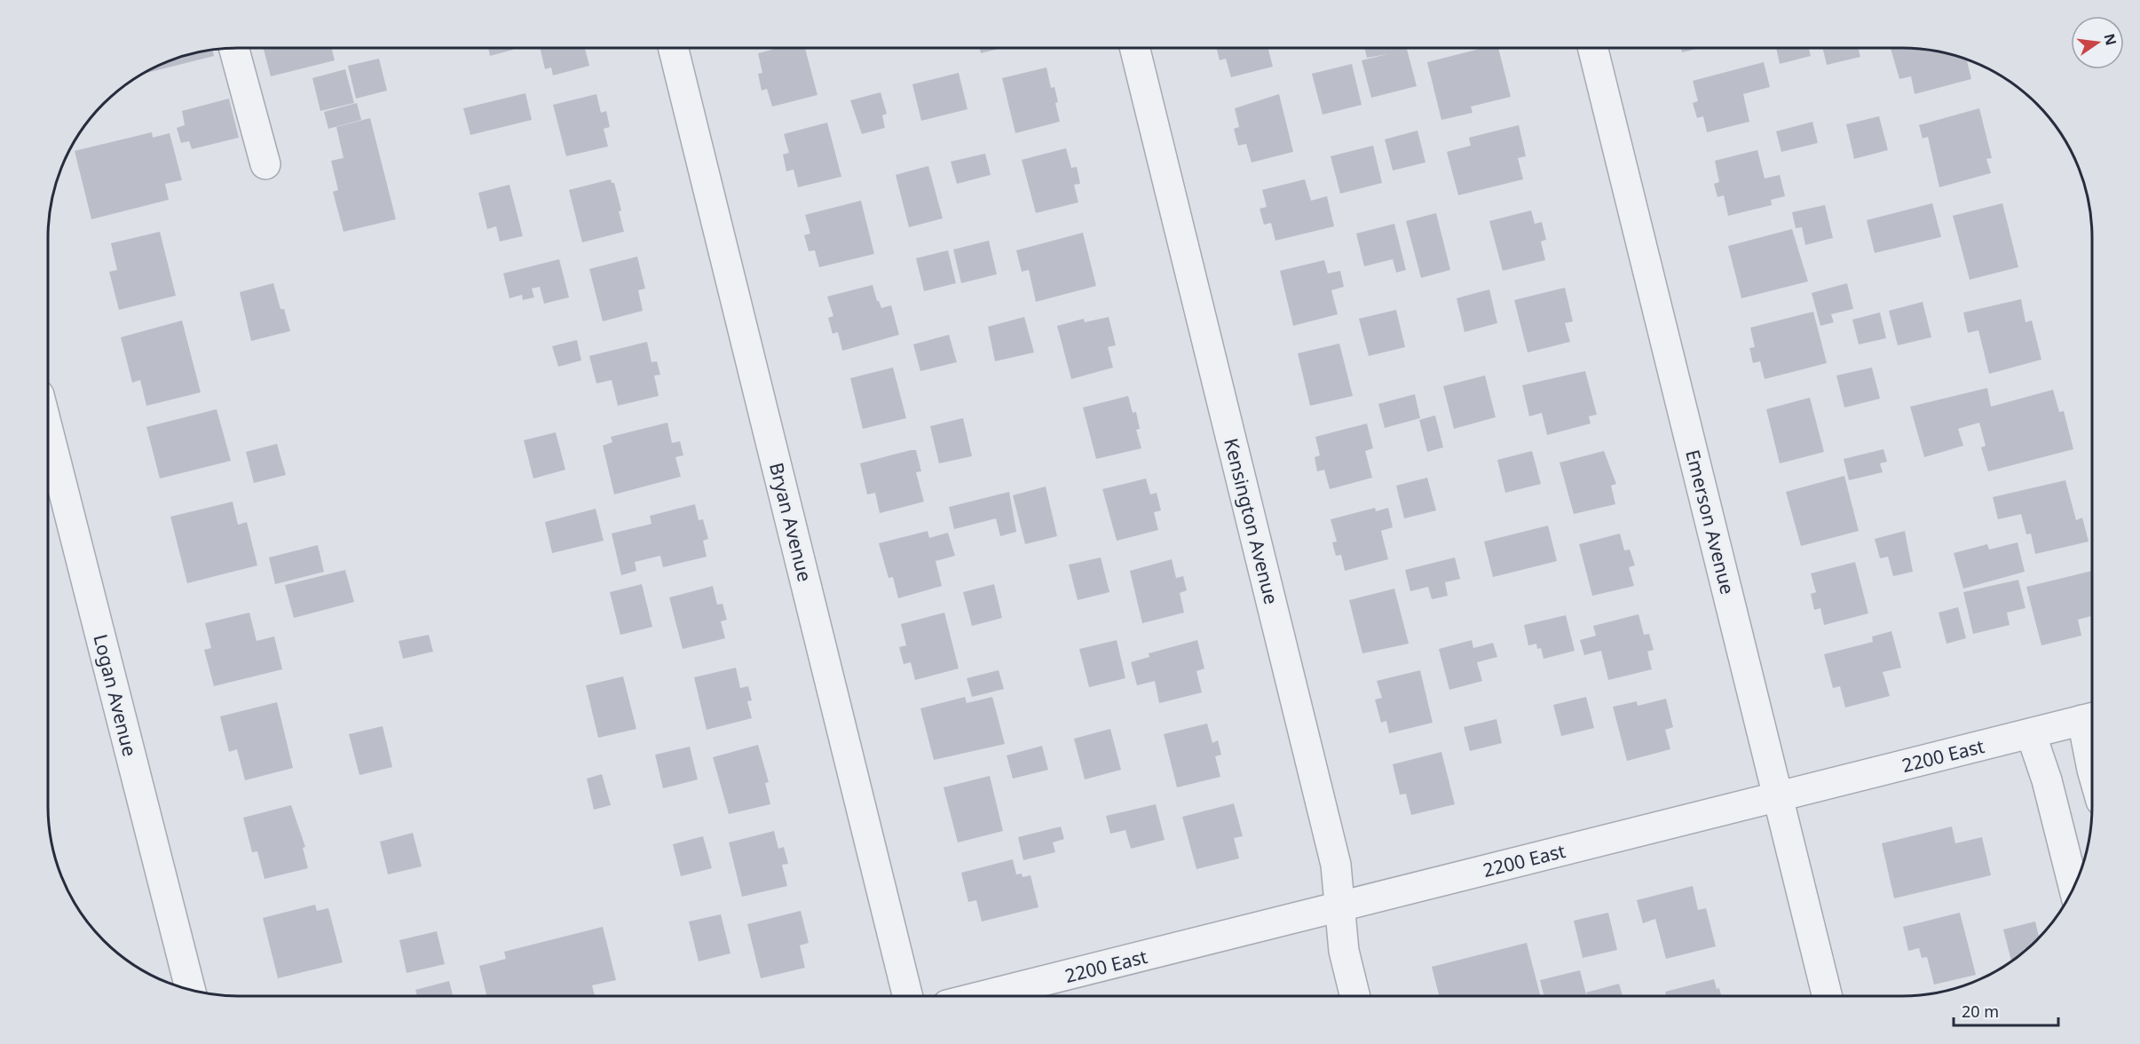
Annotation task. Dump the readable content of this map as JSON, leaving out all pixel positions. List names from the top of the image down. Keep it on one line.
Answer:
{"streets":{"street":["Kensington Avenue","Bryan Avenue","Emerson Avenue","Logan Avenue","2200 East"]},"crossings":[["Kensington Avenue","2200 East"],["Emerson Avenue","2200 East"]],"scale_bar":"20 m","north":"right"}
